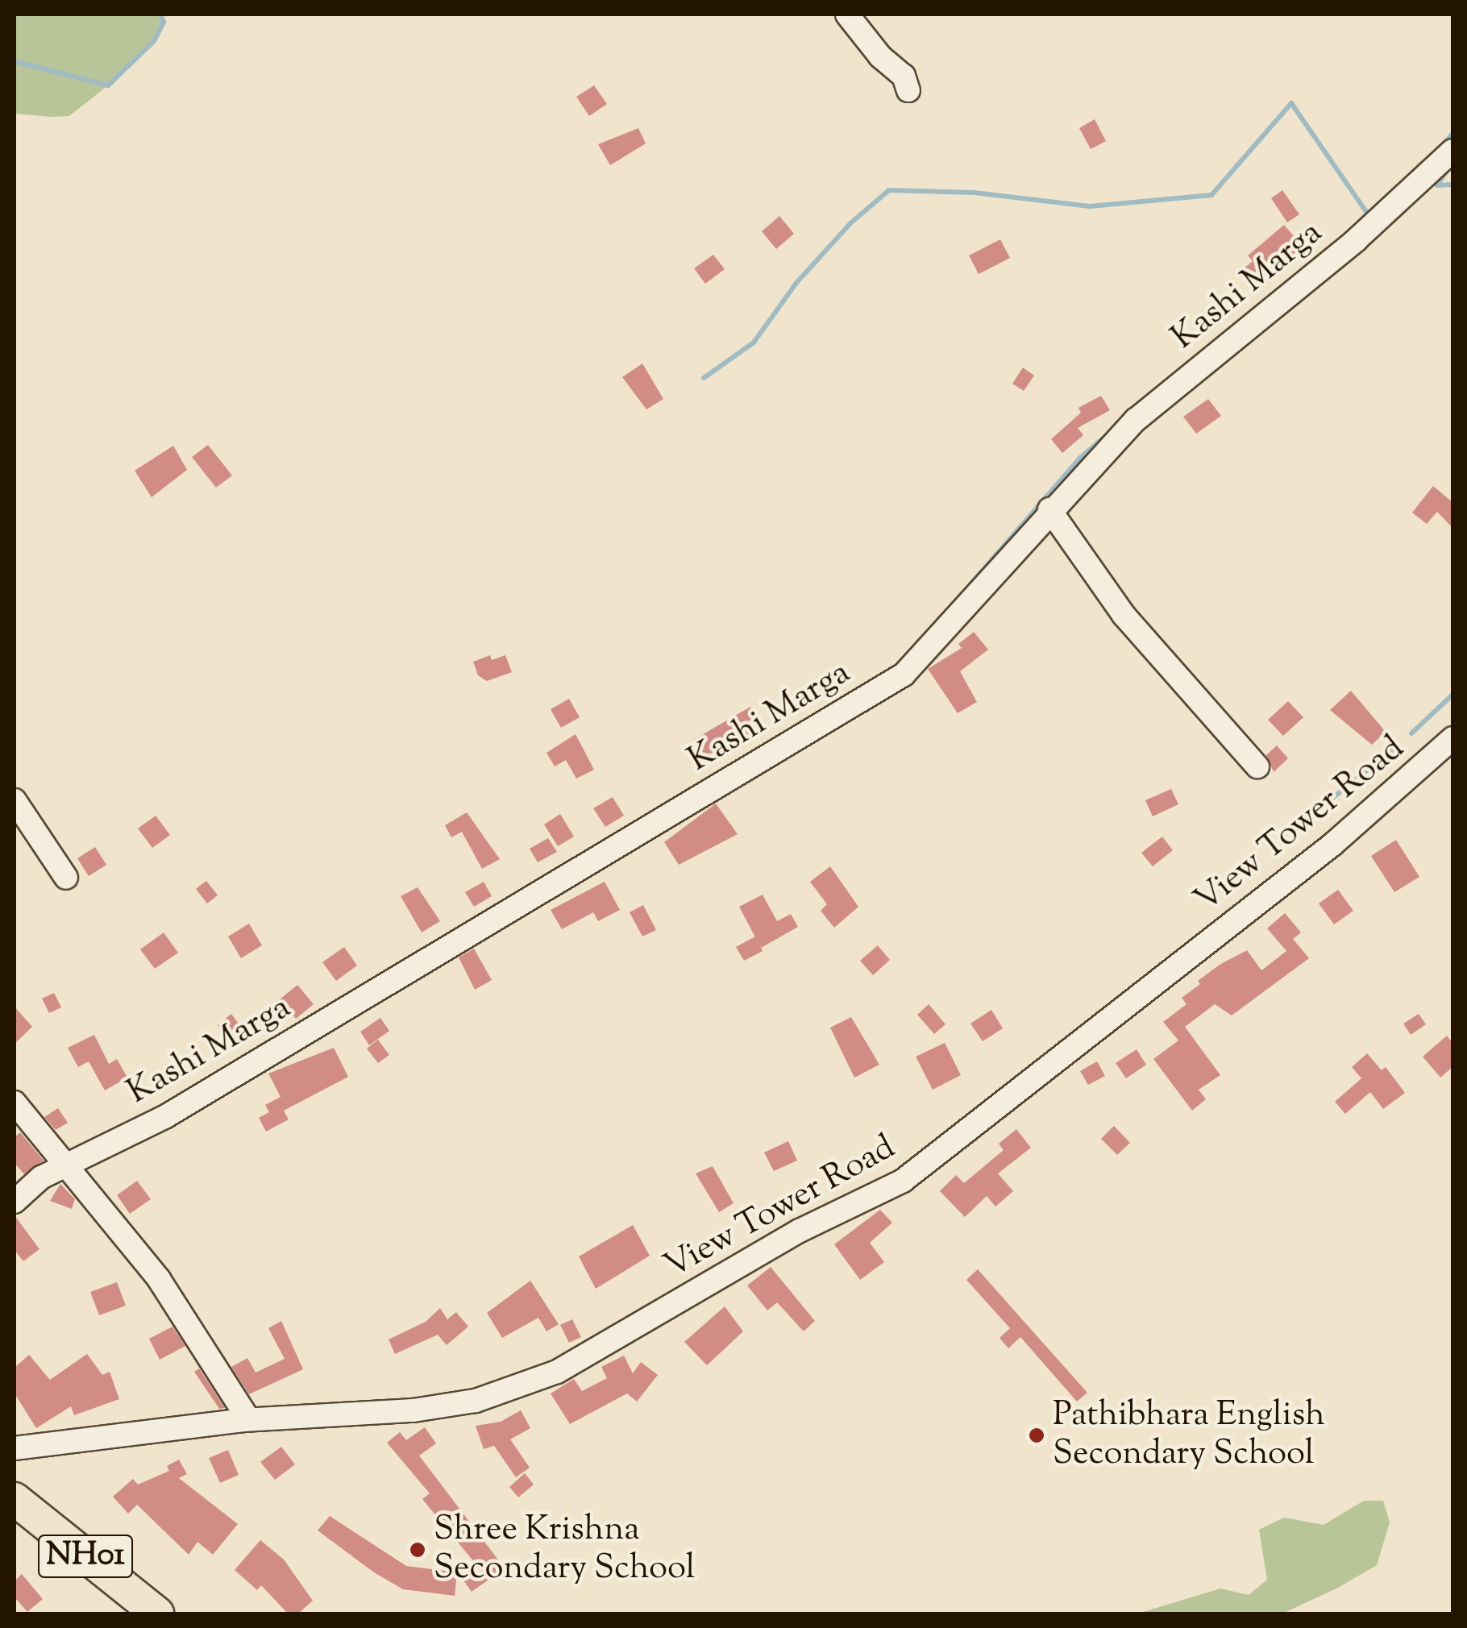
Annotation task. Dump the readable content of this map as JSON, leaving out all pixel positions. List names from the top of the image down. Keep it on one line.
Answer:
{"streets":{"highway":["NH01"],"street":["Kashi Marga","View Tower Road"]},"places":["Pathibhara English Secondary School","Shree Krishna Secondary School"]}
